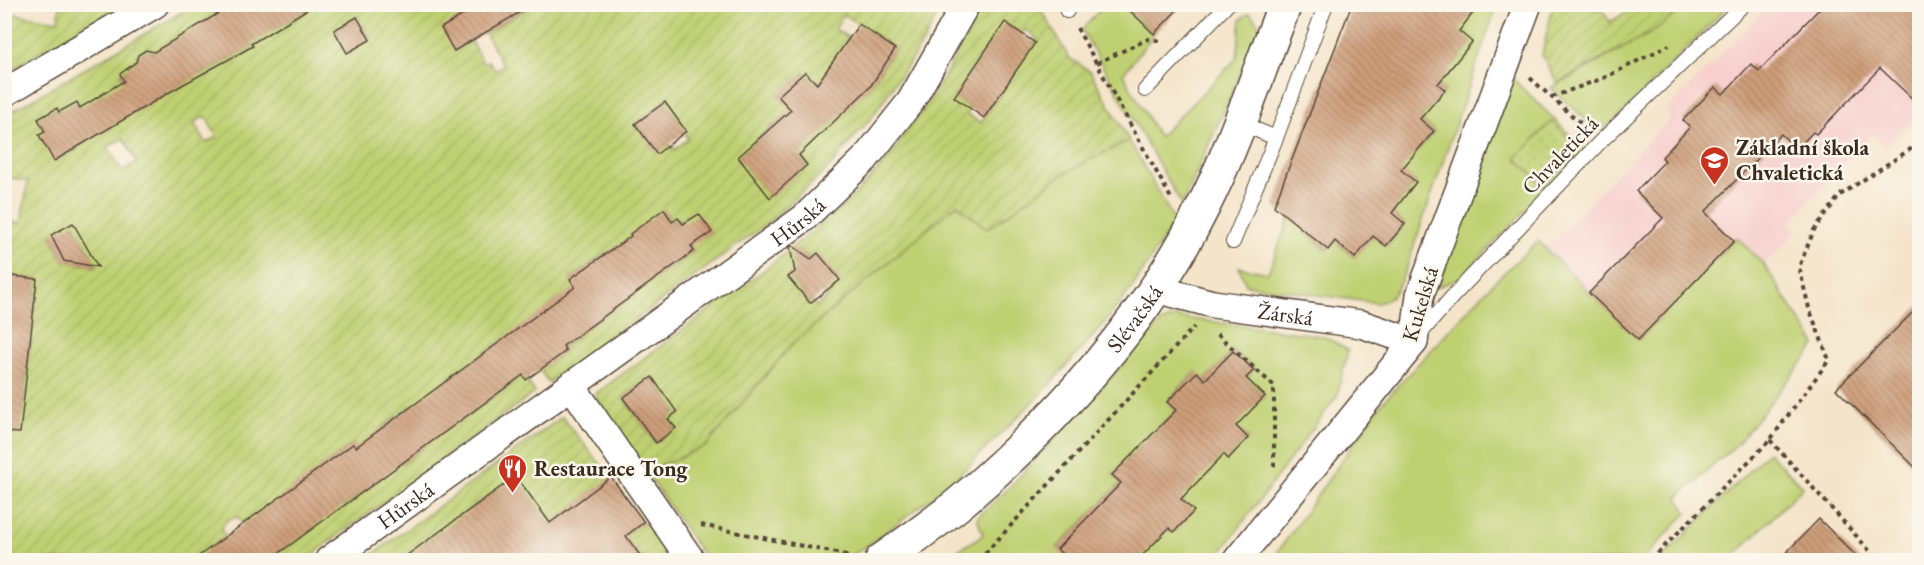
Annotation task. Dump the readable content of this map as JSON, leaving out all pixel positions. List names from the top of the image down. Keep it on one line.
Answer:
{"streets":{"street":["Hůrská","Kukelská","Žárská","Slévačská"],"lane":["Chvaletická"]},"crossings":[["Chvaletická","Kukelská"],["Chvaletická","Žárská"],["Kukelská","Žárská"],["Žárská","Slévačská"]],"places":{"school or university":["Základní škola Chvaletická"],"restaurant":["Restaurace Tong"]}}
